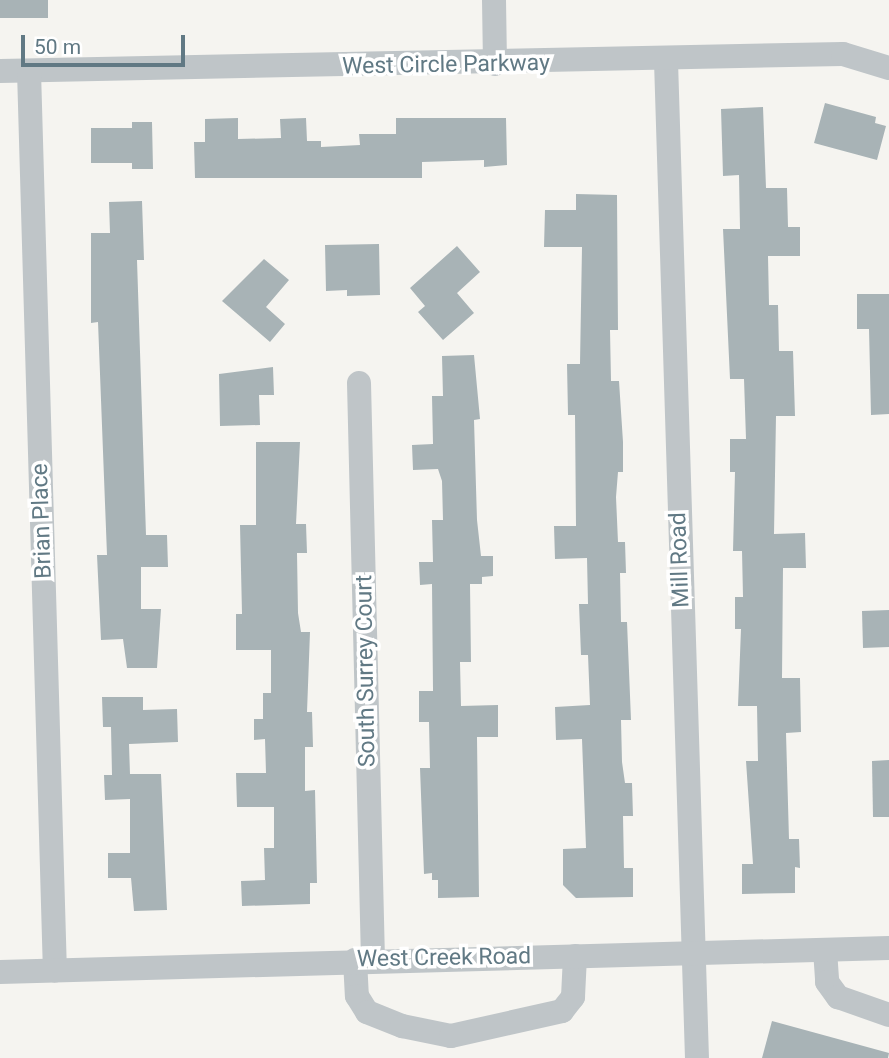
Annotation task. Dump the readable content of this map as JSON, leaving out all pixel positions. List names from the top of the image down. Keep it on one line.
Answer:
{"streets":{"street":["West Circle Parkway","Brian Place","Mill Road","South Surrey Court","West Creek Road"]},"crossings":[["West Circle Parkway","Brian Place"],["West Circle Parkway","Mill Road"],["Brian Place","West Creek Road"],["Mill Road","West Creek Road"],["South Surrey Court","West Creek Road"]],"scale_bar":"50 m"}
